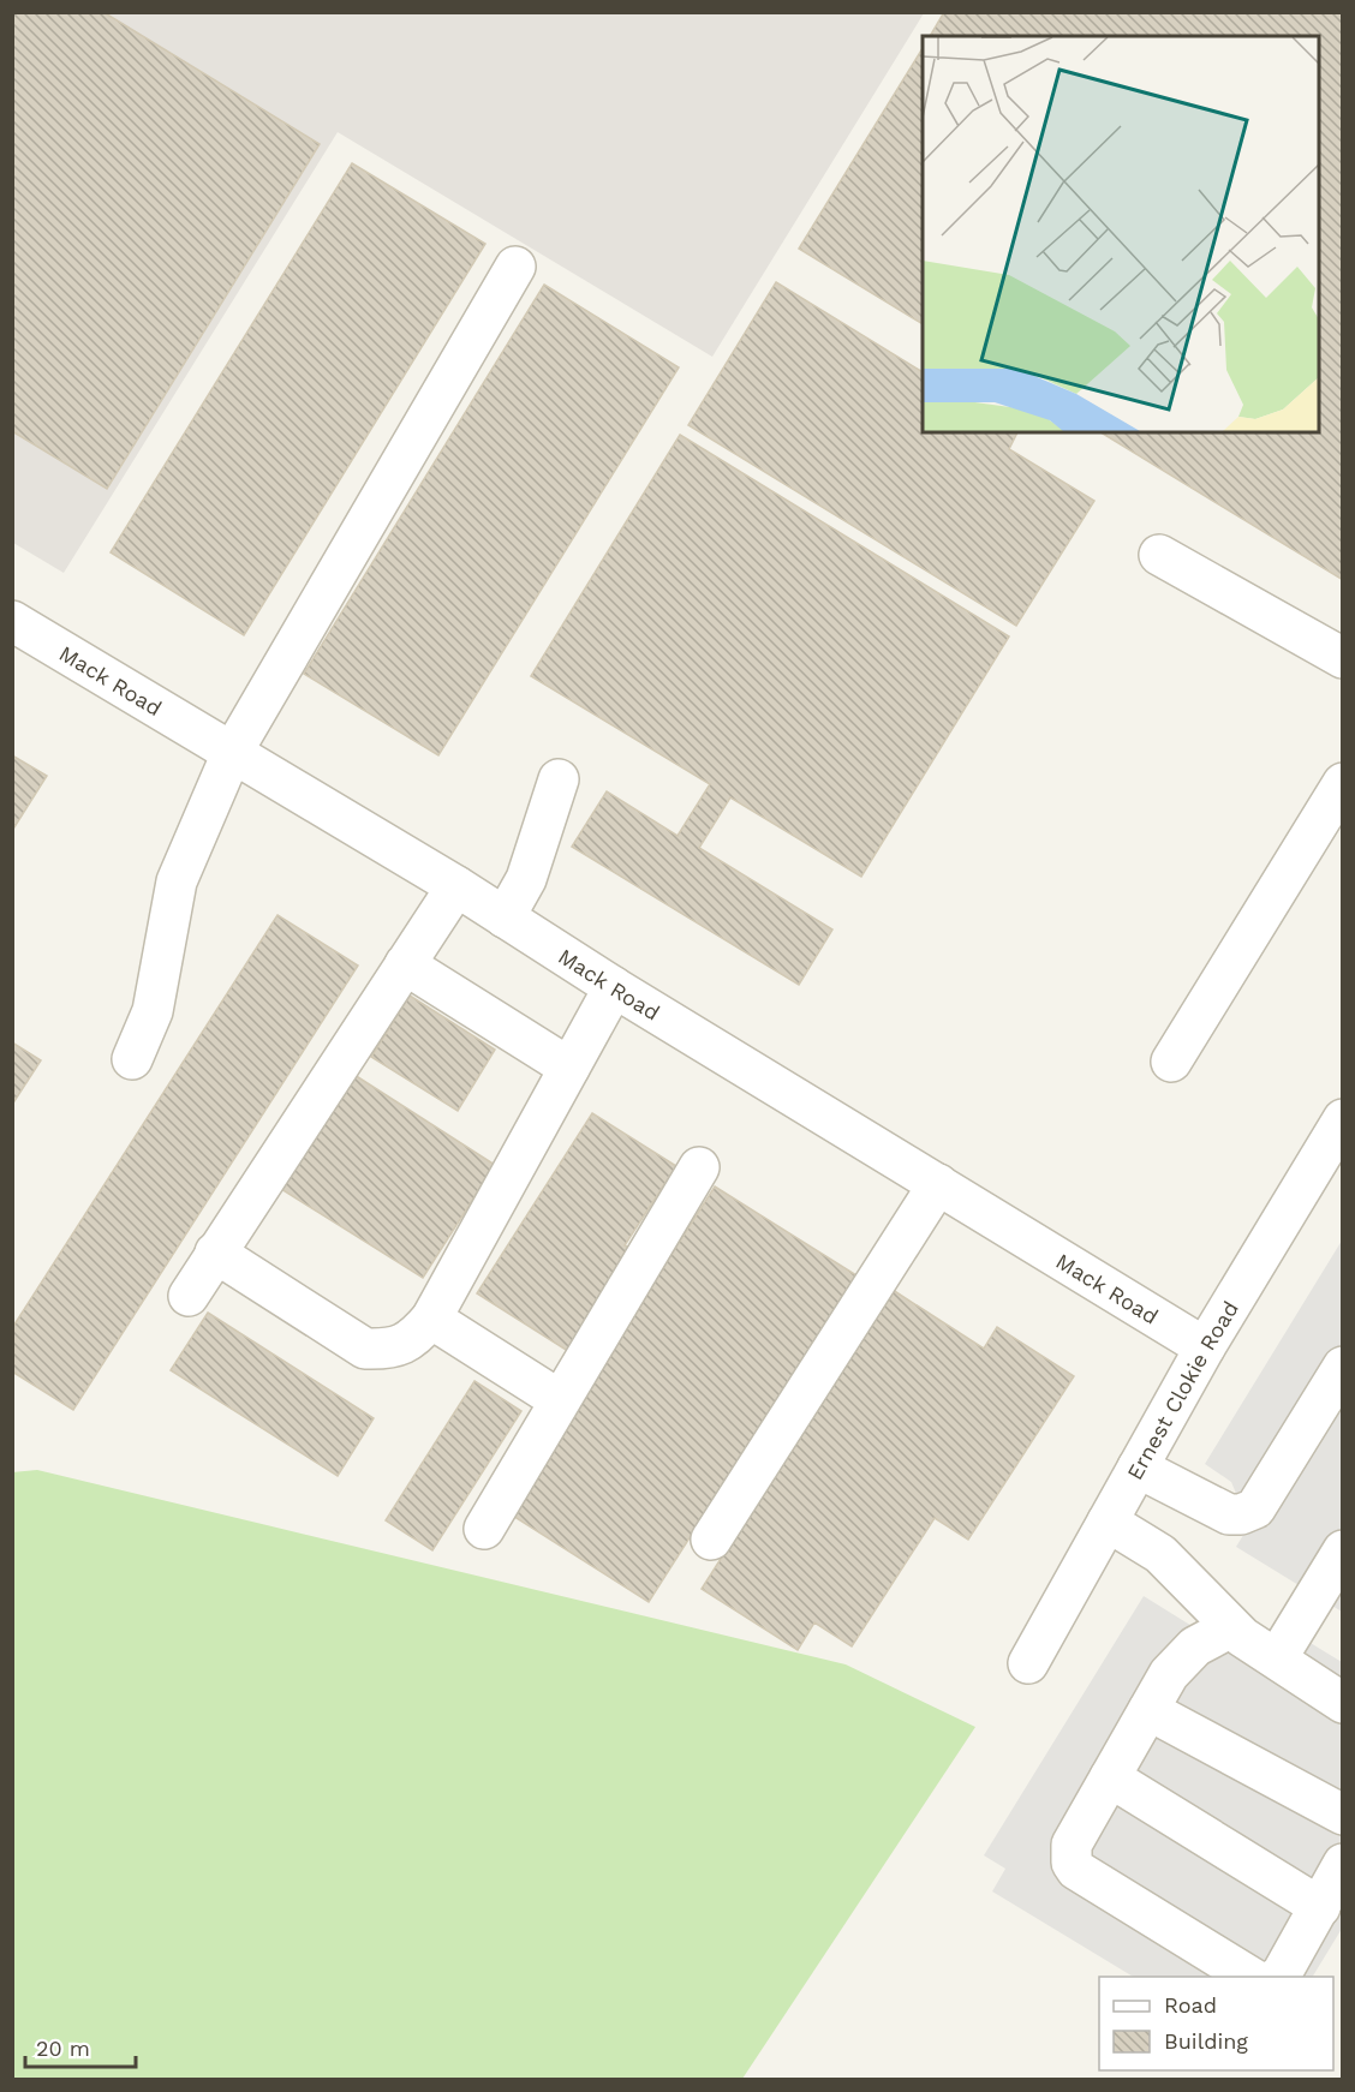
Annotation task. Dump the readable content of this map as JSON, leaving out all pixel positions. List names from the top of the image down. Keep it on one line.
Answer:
{"streets":{"street":["Mack Road","Ernest Clokie Road"]},"crossings":[["Mack Road","Ernest Clokie Road"]],"legend":["Road","Building"],"scale_bar":"20 m"}
